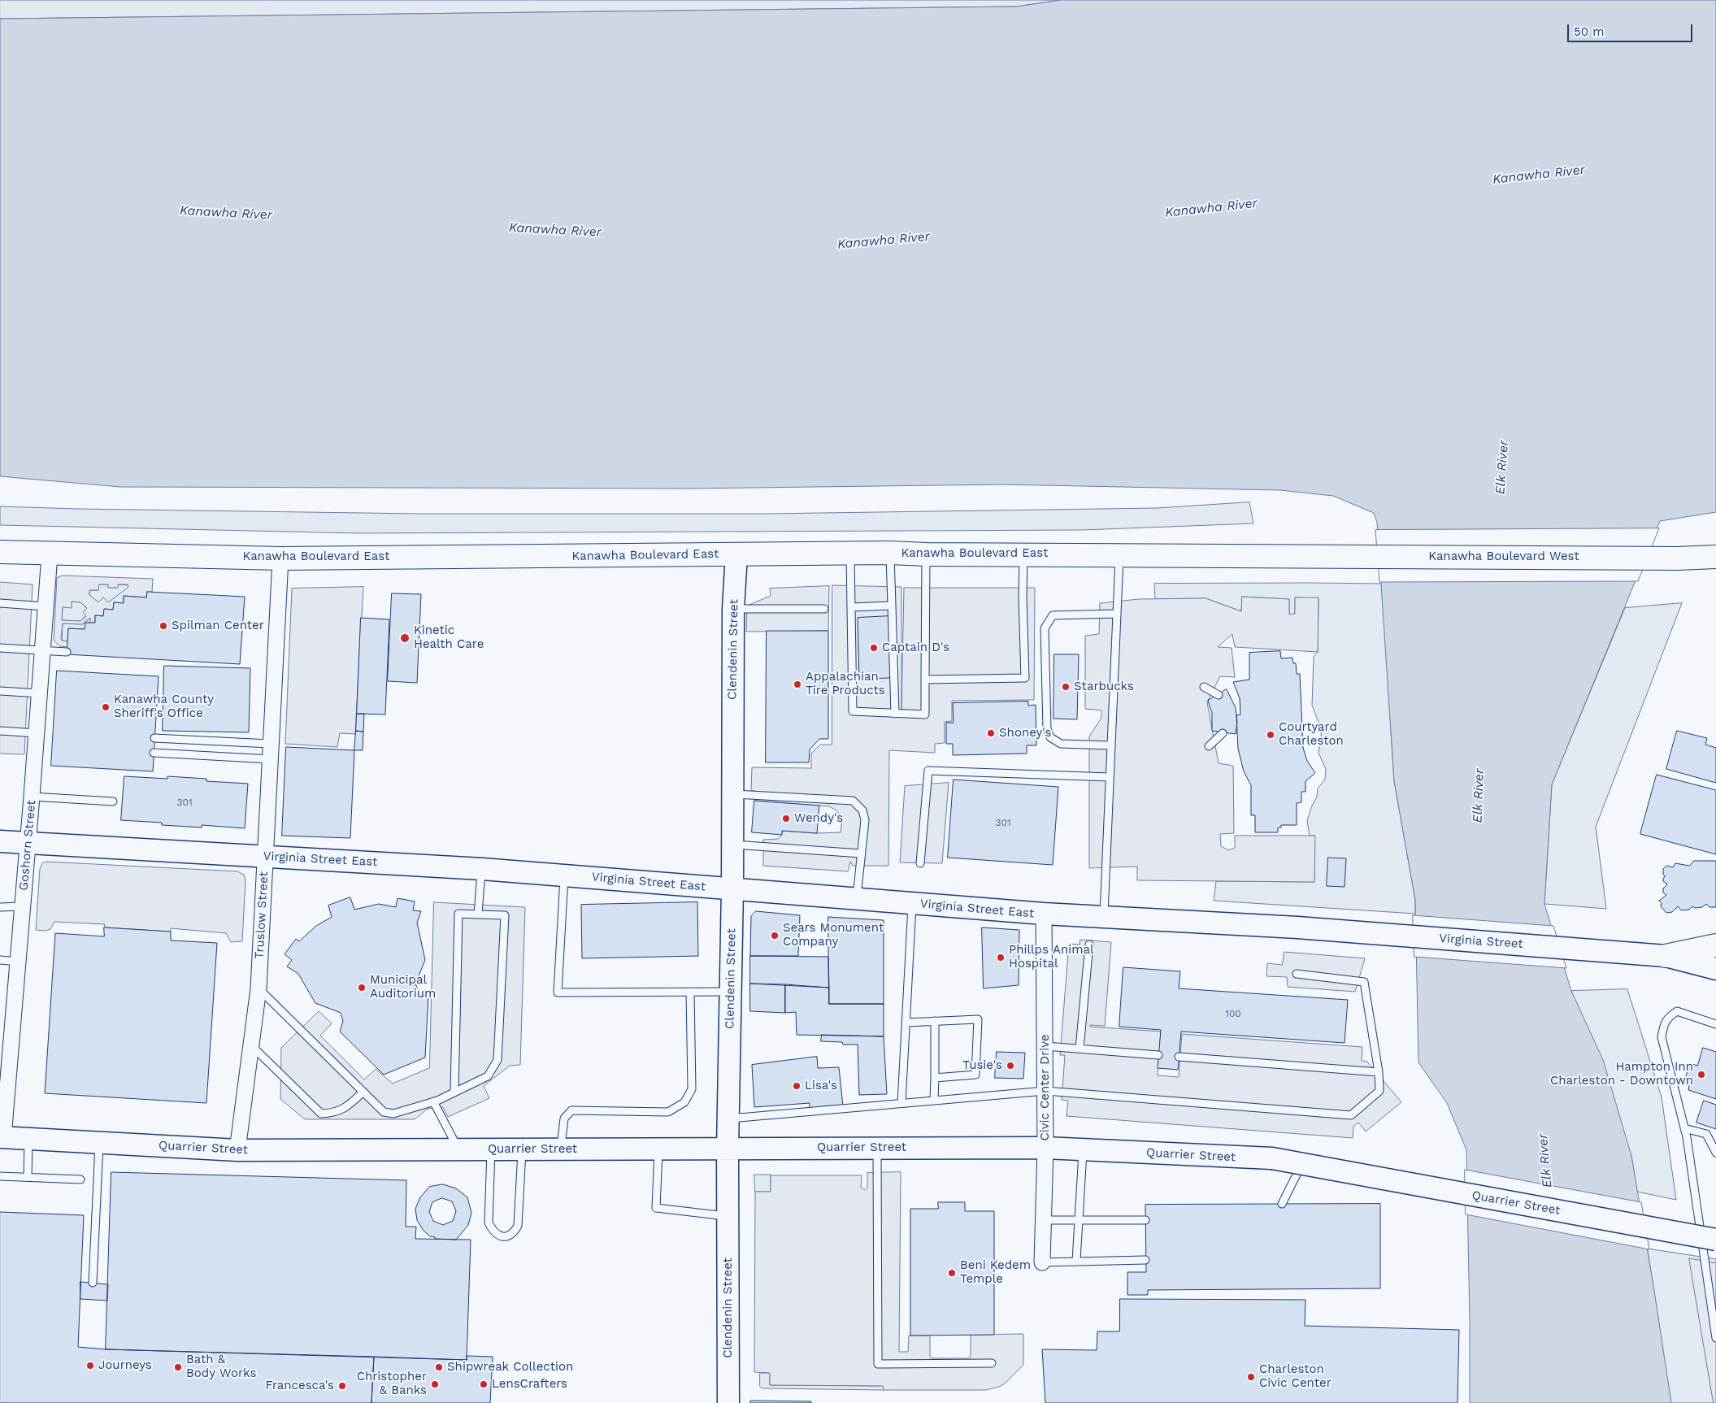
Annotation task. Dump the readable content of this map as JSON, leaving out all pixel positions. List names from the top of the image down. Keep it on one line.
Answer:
{"streets":{"main road":["Kanawha Boulevard East","Kanawha Boulevard West","Clendenin Street","Virginia Street East","Virginia Street","Quarrier Street"],"street":["Goshorn Street","Truslow Street","Civic Center Drive"]},"crossings":[["Kanawha Boulevard East","Kanawha Boulevard West"],["Kanawha Boulevard East","Clendenin Street"],["Kanawha Boulevard East","Goshorn Street"],["Kanawha Boulevard East","Truslow Street"],["Clendenin Street","Virginia Street East"],["Clendenin Street","Quarrier Street"],["Goshorn Street","Virginia Street East"],["Goshorn Street","Quarrier Street"],["Virginia Street East","Truslow Street"],["Virginia Street East","Virginia Street"],["Virginia Street East","Civic Center Drive"],["Truslow Street","Quarrier Street"],["Civic Center Drive","Quarrier Street"]],"water":["Kanawha River","Elk River"],"places":["Spilman Center","Kinetic Health Care","Captain D's","Appalachian Tire Products","Starbucks","Kanawha County Sheriff's Office","Shoney's","Courtyard Charleston","Wendy's","Sears Monument Company","Phillps Animal Hospital","Municipal Auditorium","Tusie's","Hampton Inn Charleston - Downtown","Lisa's","Beni Kedem Temple","Journeys","Bath & Body Works","Shipwreak Collection","Charleston Civic Center","Christopher & Banks","LensCrafters","Francesca's"],"house_numbers":["301","301","100"],"scale_bar":"50 m"}
